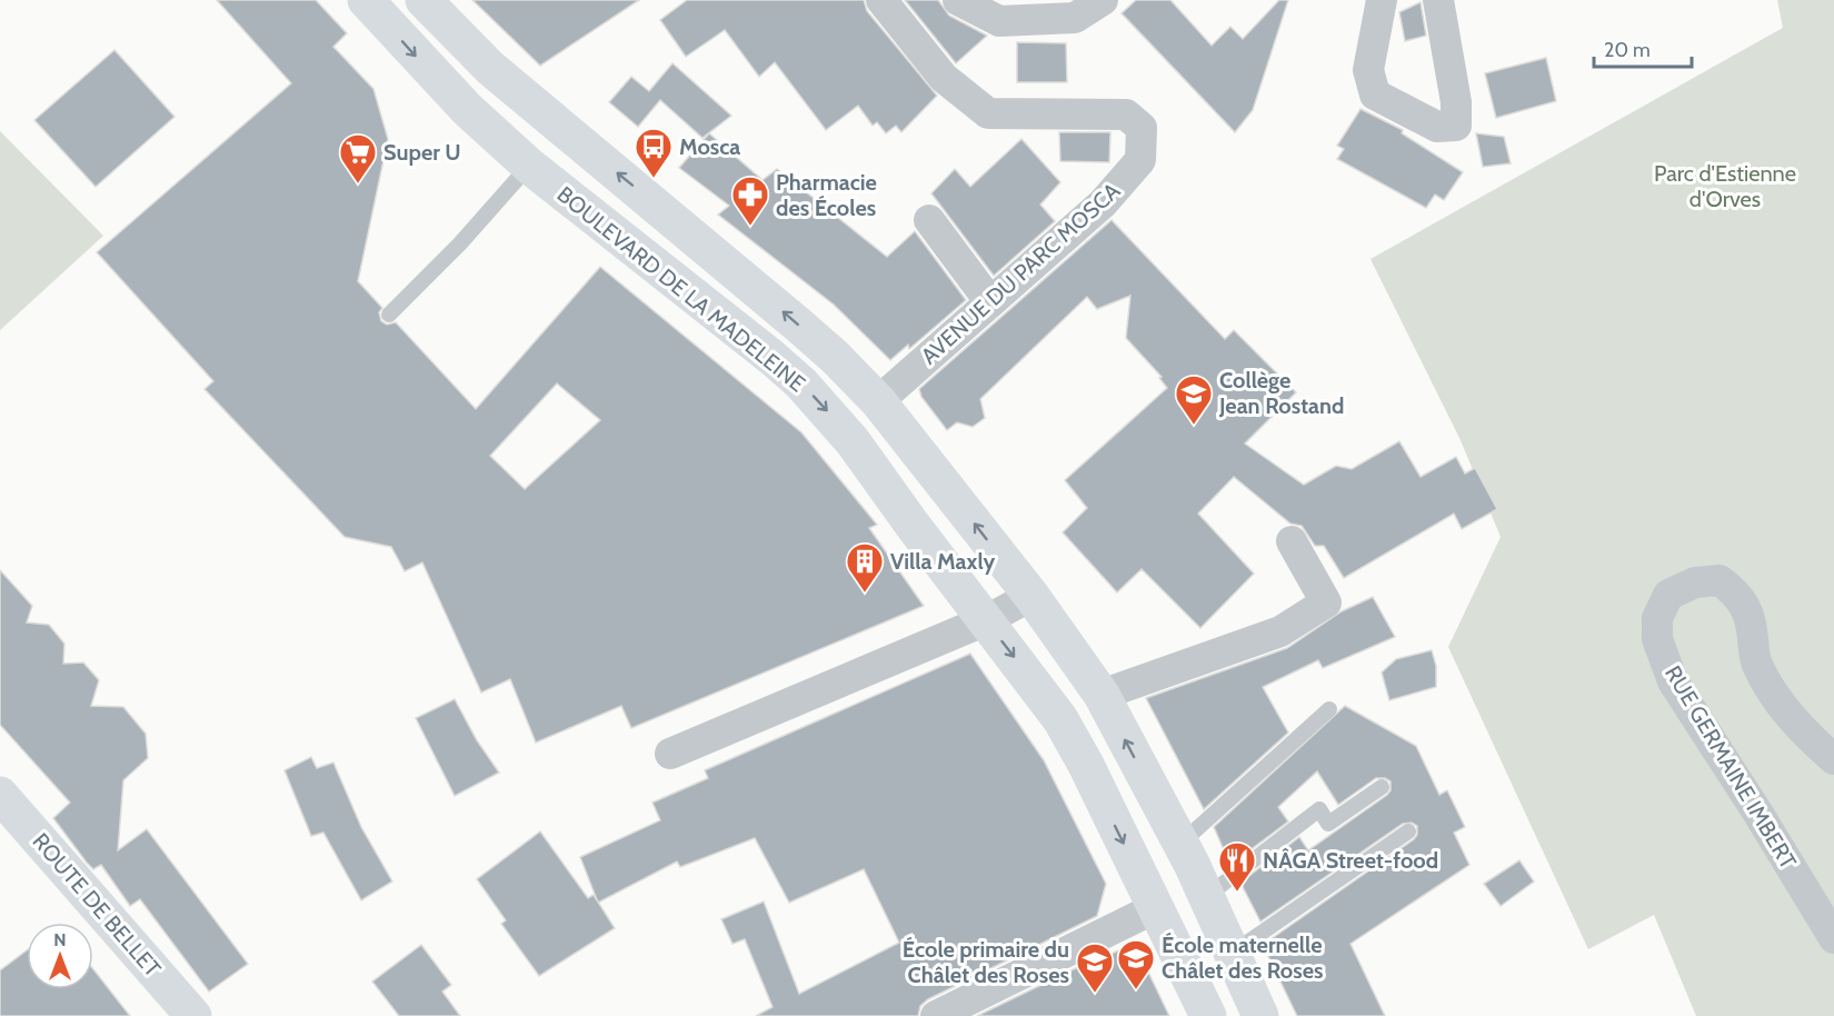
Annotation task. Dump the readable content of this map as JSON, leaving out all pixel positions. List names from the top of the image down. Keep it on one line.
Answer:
{"streets":{"street":["AVENUE DU PARC MOSCA","BOULEVARD DE LA MADELEINE","RUE GERMAINE IMBERT","ROUTE DE BELLET"]},"crossings":[["AVENUE DU PARC MOSCA","BOULEVARD DE LA MADELEINE"]],"parks":["Parc d'Estienne d'Orves"],"places":{"bus stop":["Mosca"],"supermarket":["Super U"],"pharmacy":["Pharmacie des Écoles"],"school or university":["Collège Jean Rostand","École maternelle Châlet des Roses","École primaire du Châlet des Roses"],"building":["Villa Maxly"],"restaurant":["NÂGA Street-food"]},"scale_bar":"20 m","north":"top"}
